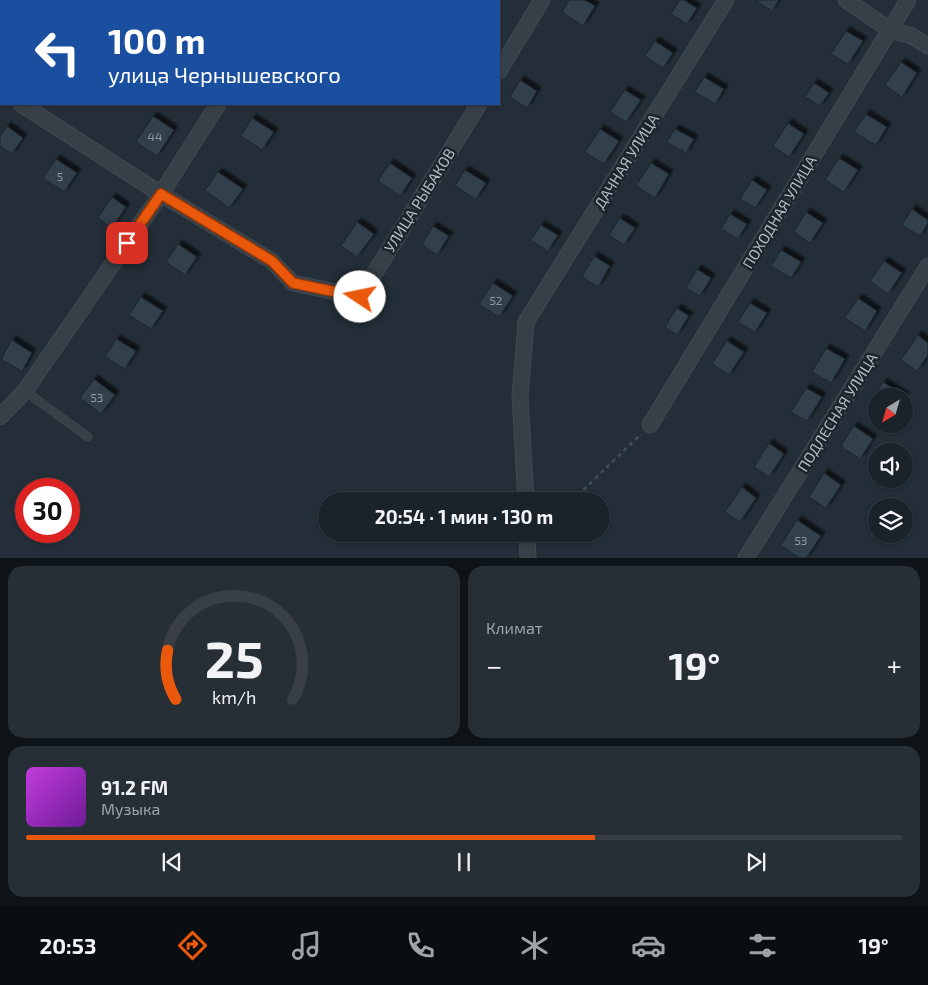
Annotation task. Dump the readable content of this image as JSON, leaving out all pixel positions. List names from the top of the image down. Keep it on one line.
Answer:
{"streets":{"street":["ДАЧНАЯ УЛИЦА","УЛИЦА РЫБАКОВ","ПОХОДНАЯ УЛИЦА","ПОДЛЕСНАЯ УЛИЦА"]},"house_numbers":["44","5","52","53","53"],"north":"bottom left","page":{"turn":["100 m","улица Чернышевского"],"limit":"30","trip":"20:54 · 1 мин · 130 m","tile":"Климат","heat":["−","19°","+"],"song":["91.2 FM","Музыка"],"tabs":["20:53","19°"],"gauge":["25","km/h"]}}
